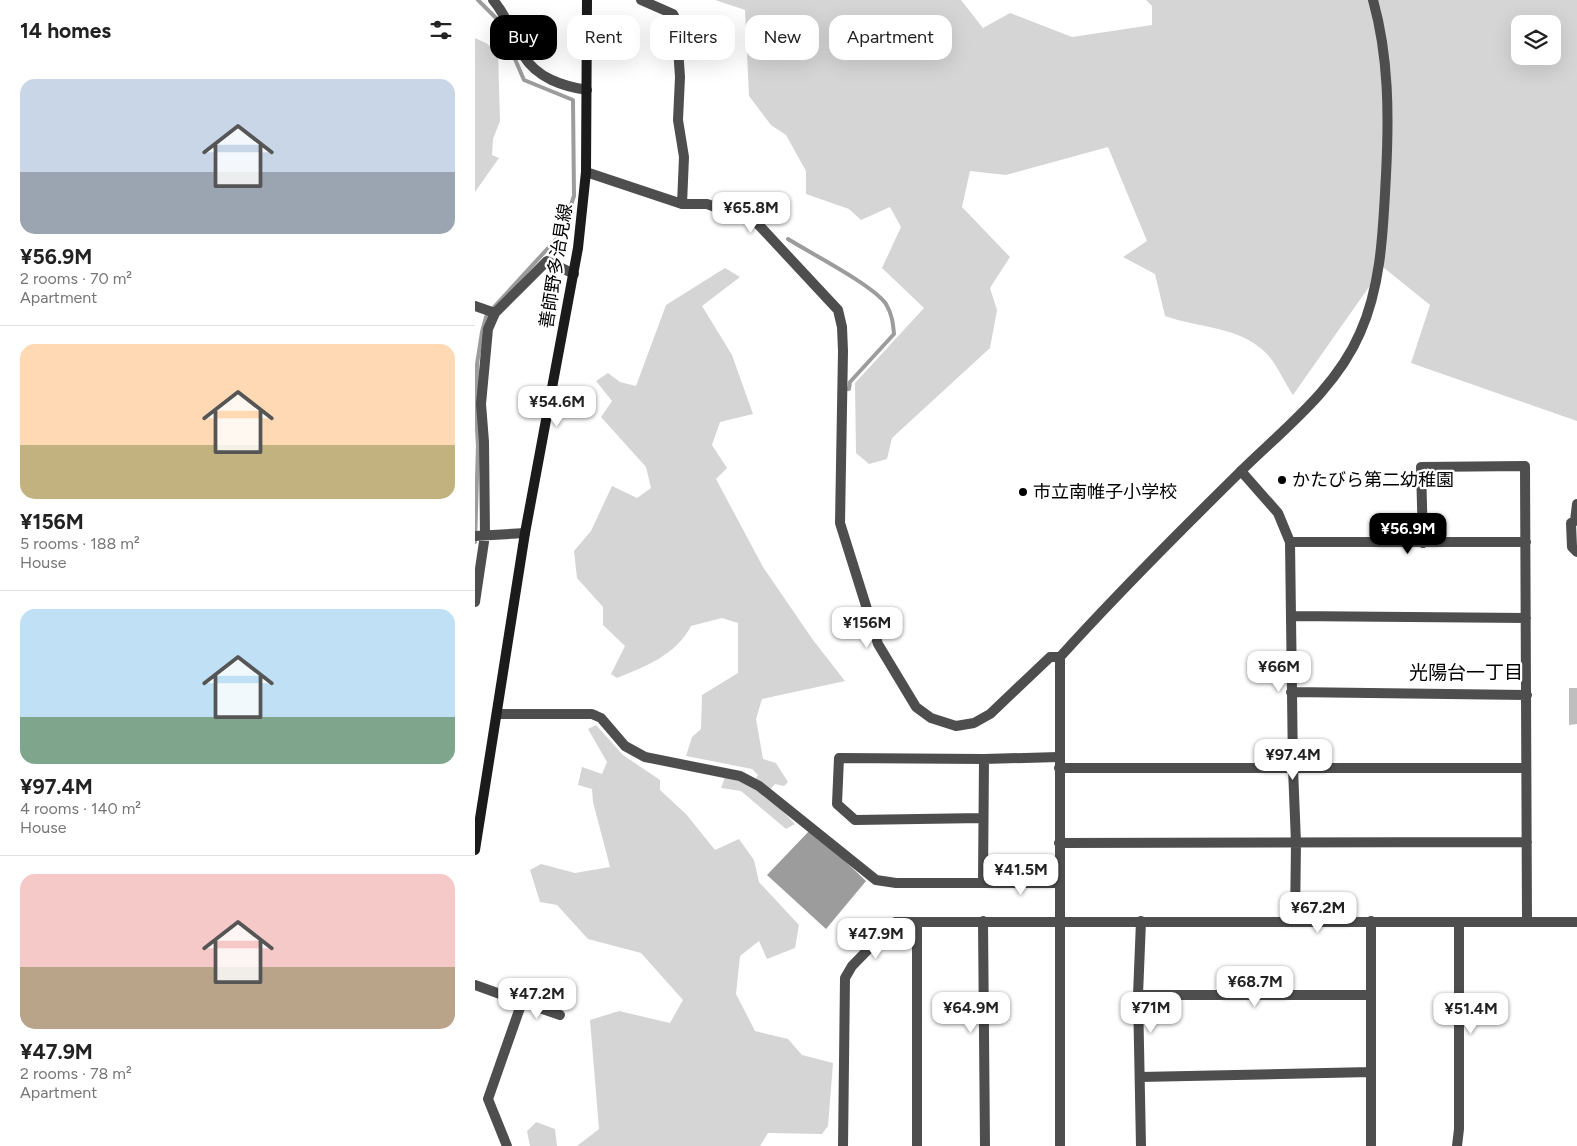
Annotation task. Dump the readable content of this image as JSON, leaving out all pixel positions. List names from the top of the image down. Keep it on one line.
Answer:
{"streets":{"main road":["善師野多治見線"]},"districts":["光陽台一丁目"],"places":["かたびら第二幼稚園","市立南帷子小学校"],"page":{"heading":"14 homes","chip":["Buy","Rent","Filters","New","Apartment"],"list":[{"name":"¥56.9M","note":"2 rooms · 70 m² · Apartment"},{"name":"¥156M","note":"5 rooms · 188 m² · House"},{"name":"¥97.4M","note":"4 rooms · 140 m² · House"},{"name":"¥47.9M","note":"2 rooms · 78 m² · Apartment"}],"price":["¥65.8M","¥54.6M","¥56.9M","¥156M","¥66M","¥97.4M","¥41.5M","¥67.2M","¥47.9M","¥68.7M","¥47.2M","¥64.9M","¥71M","¥51.4M"]}}
